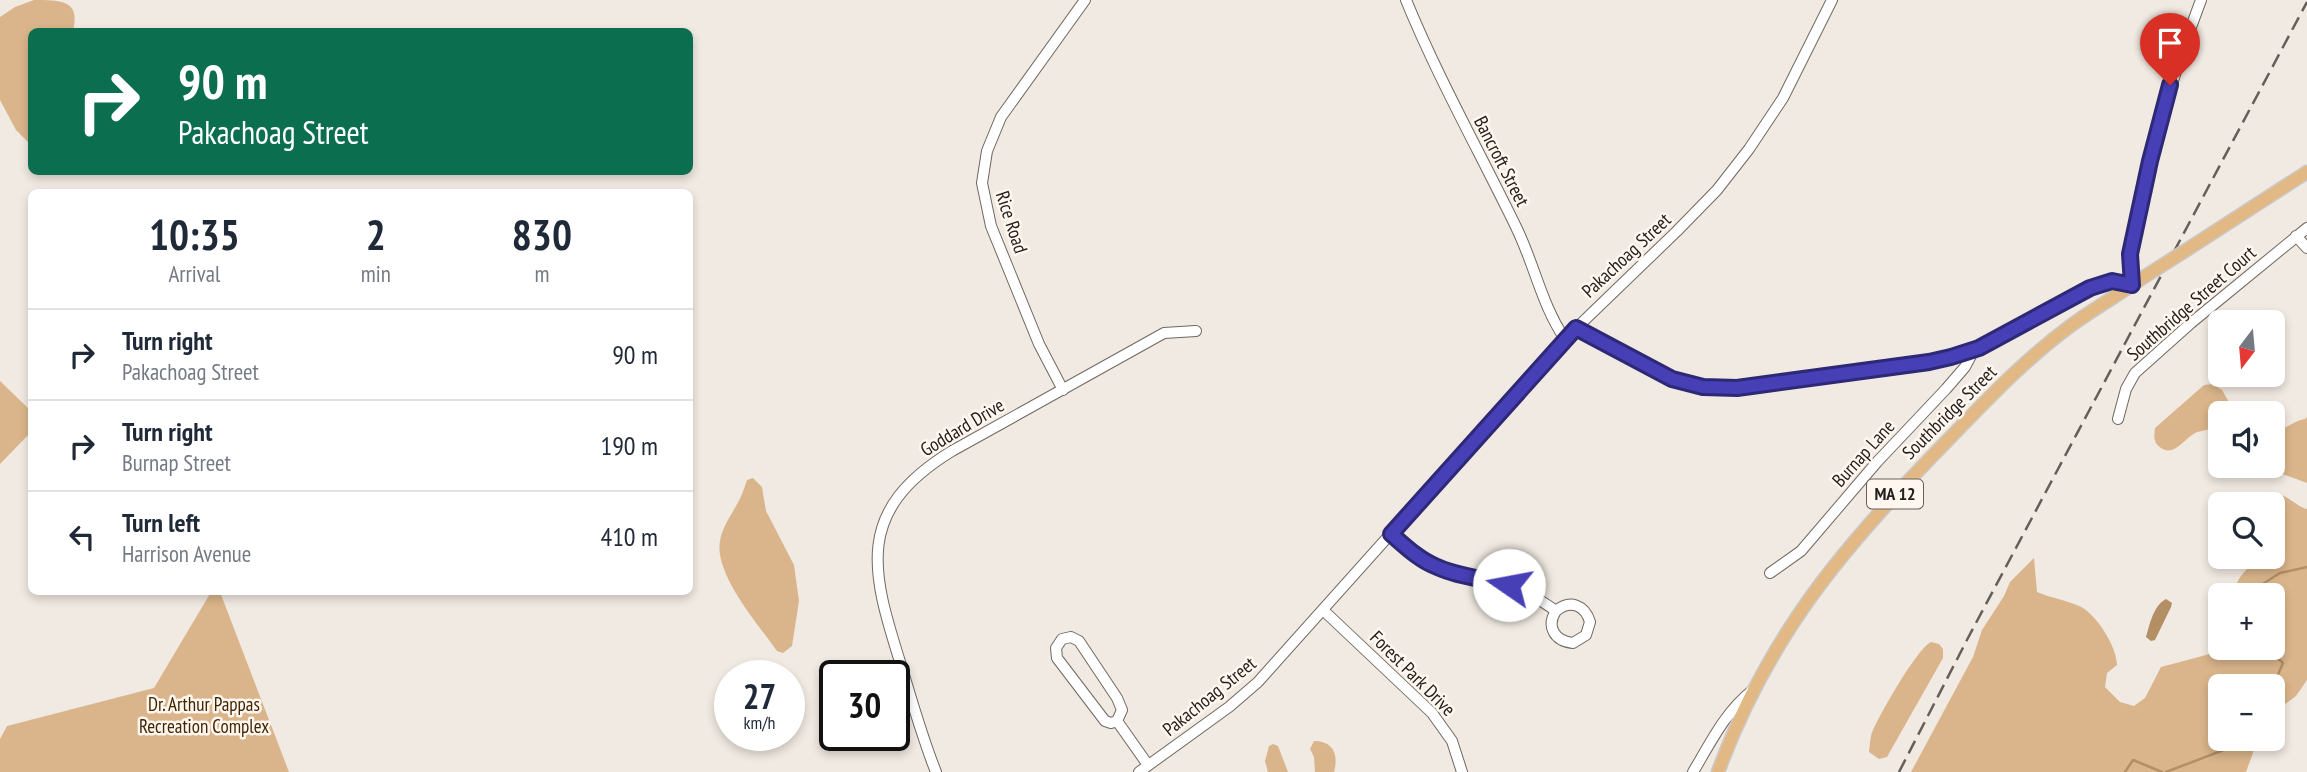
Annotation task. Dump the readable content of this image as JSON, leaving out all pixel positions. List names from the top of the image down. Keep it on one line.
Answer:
{"streets":{"main road":["Southbridge Street","MA 12"],"street":["Bancroft Street","Rice Road","Pakachoag Street","Southbridge Street Court","Goddard Drive","Burnap Lane","Forest Park Drive"]},"crossings":[["Bancroft Street","Pakachoag Street"],["Rice Road","Goddard Drive"],["Pakachoag Street","Forest Park Drive"]],"parks":["Dr. Arthur Pappas Recreation Complex"],"north":"bottom","page":{"turn":["90 m","Pakachoag Street"],"eta":["10:35","Arrival","2","min","830","m"],"list":[{"name":"Turn right","note":"Pakachoag Street","value":"90 m"},{"name":"Turn right","note":"Burnap Street","value":"190 m"},{"name":"Turn left","note":"Harrison Avenue","value":"410 m"}],"map_buttons":["+","−"],"speed":"27 km/h","limit":"30"}}
